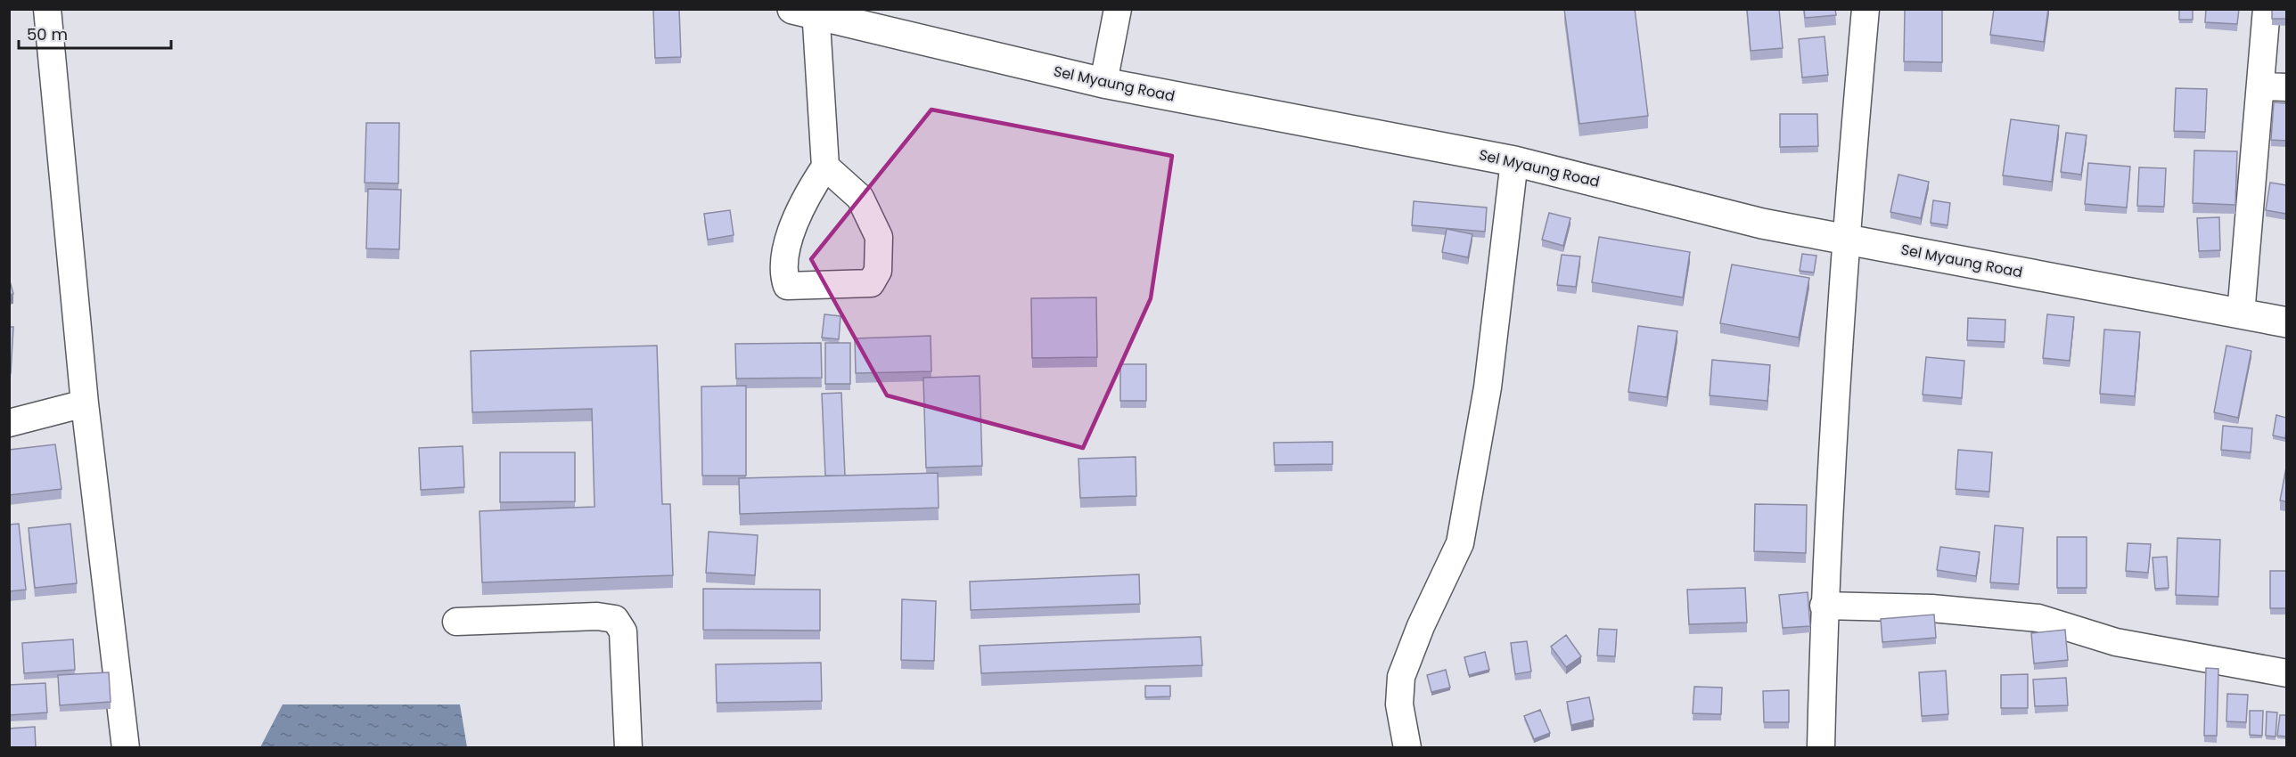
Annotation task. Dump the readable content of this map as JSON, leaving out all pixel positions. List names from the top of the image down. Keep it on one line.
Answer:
{"streets":{"main road":["Sel Myaung Road"]},"scale_bar":"50 m"}
